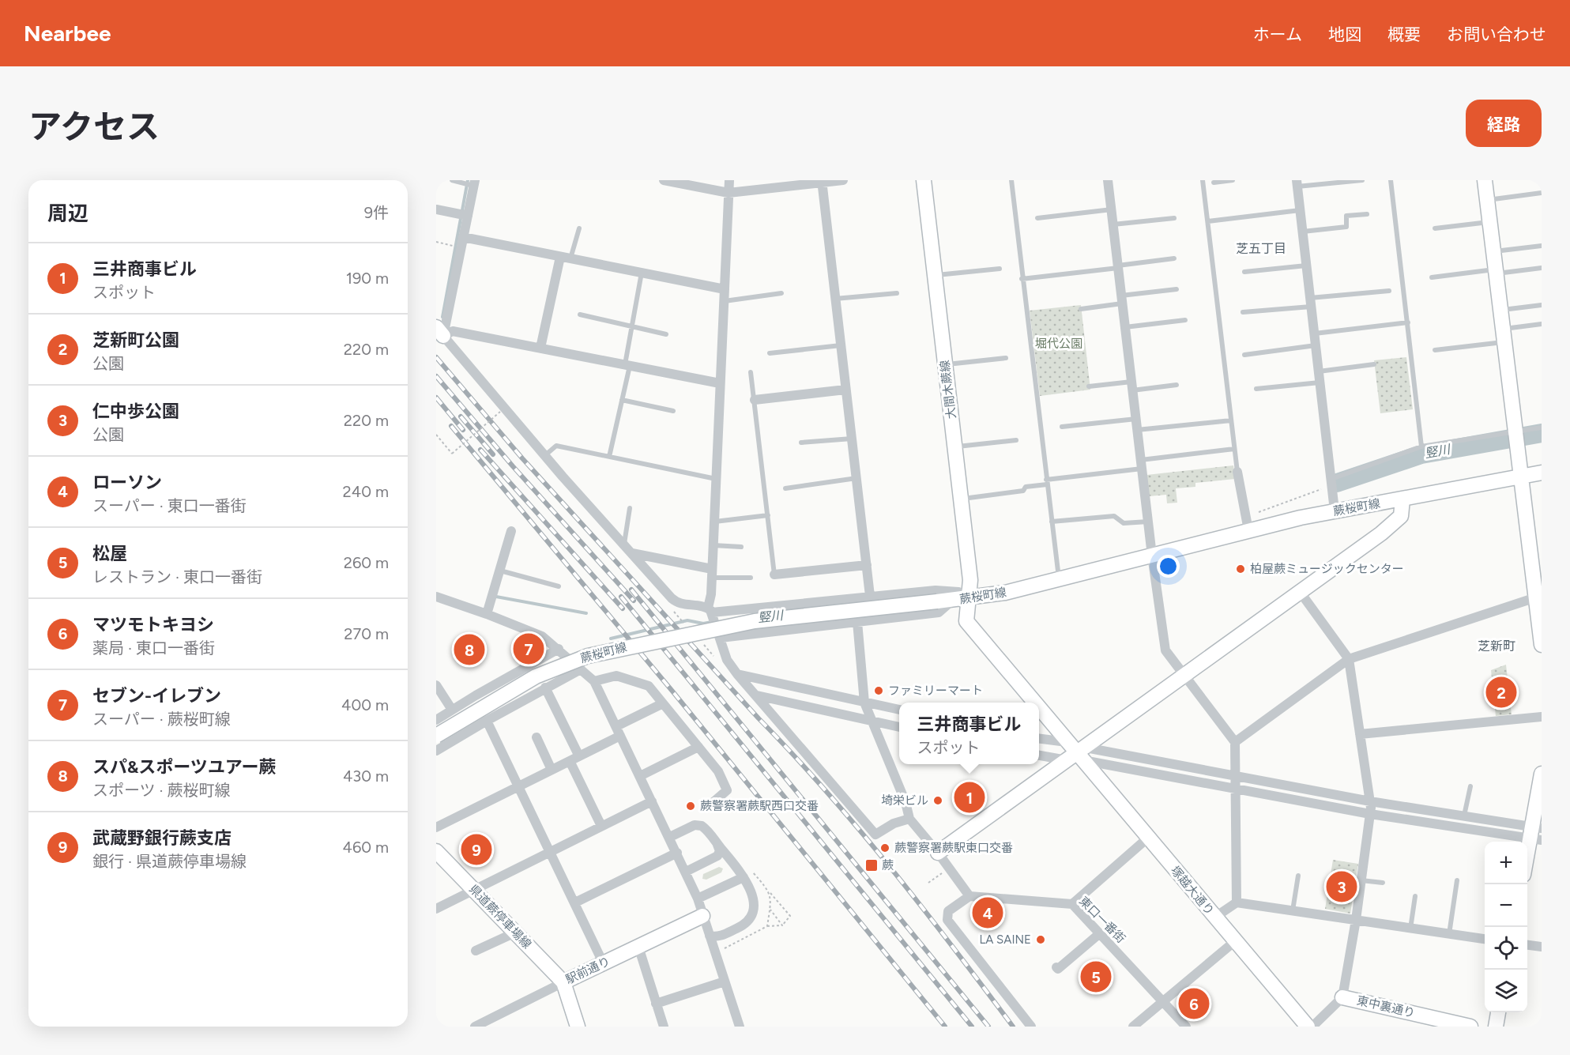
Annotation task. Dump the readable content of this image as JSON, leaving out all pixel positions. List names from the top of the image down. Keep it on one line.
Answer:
{"streets":{"main road":["大間木蕨線","蕨桜町線","塚越大通り","県道蕨停車場線","駅前通り","東中裏通り"],"street":["東口一番街"]},"crossings":[["大間木蕨線","蕨桜町線"],["大間木蕨線","塚越大通り"],["県道蕨停車場線","駅前通り"]],"districts":["芝五丁目","芝新町"],"water":["竪川"],"parks":["堀代公園"],"places":{"other":["柏屋蕨ミュージックセンター","ファミリーマート","埼栄ビル","蕨警察署蕨駅西口交番","蕨警察署蕨駅東口交番","LA SAINE"],"transit":["蕨"]},"page":{"header":"Nearbee","nav":["ホーム","地図","概要","お問い合わせ"],"title":"アクセス","buttons":"経路","heading":["周辺","9件"],"list":[{"mark":"1","name":"三井商事ビル","note":"スポット","value":"190 m"},{"mark":"2","name":"芝新町公園","note":"公園","value":"220 m"},{"mark":"3","name":"仁中歩公園","note":"公園","value":"220 m"},{"mark":"4","name":"ローソン","note":"スーパー · 東口一番街","value":"240 m"},{"mark":"5","name":"松屋","note":"レストラン · 東口一番街","value":"260 m"},{"mark":"6","name":"マツモトキヨシ","note":"薬局 · 東口一番街","value":"270 m"},{"mark":"7","name":"セブン-イレブン","note":"スーパー · 蕨桜町線","value":"400 m"},{"mark":"8","name":"スパ&スポーツユアー蕨","note":"スポーツ · 蕨桜町線","value":"430 m"},{"mark":"9","name":"武蔵野銀行蕨支店","note":"銀行 · 県道蕨停車場線","value":"460 m"}],"pins":["7","8","2","1","9","3","4","5","6"],"popup":["三井商事ビル","スポット"],"map_buttons":["+","−"]}}
